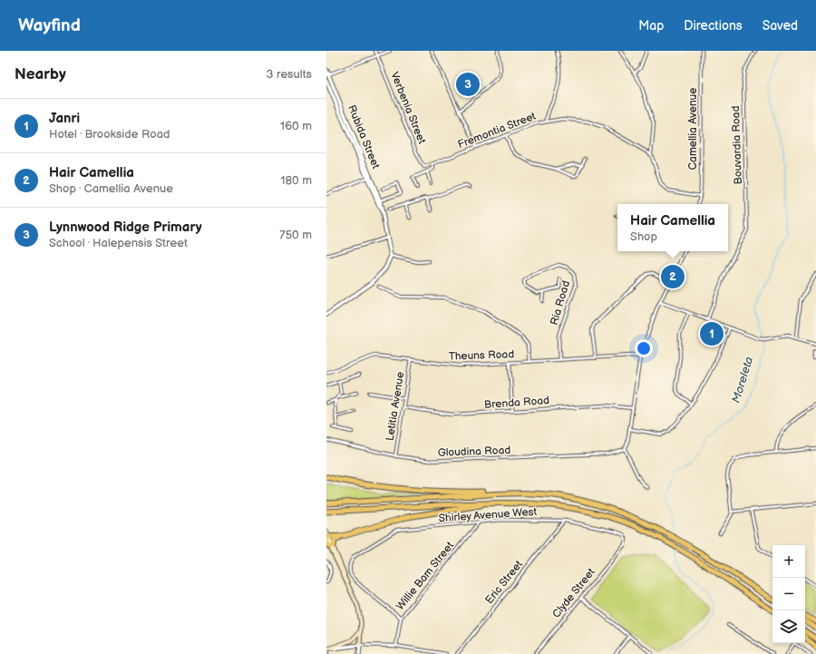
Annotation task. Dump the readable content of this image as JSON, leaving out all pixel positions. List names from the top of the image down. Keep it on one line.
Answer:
{"streets":{"street":["Verbenia Street","Camellia Avenue","Fremontia Street","Rubida Street","Bouvardia Road","Ria Road","Theuns Road","Brenda Road","Letitia Avenue","Gloudina Road","Shirley Avenue West","Willie Bam Street","Eric Street","Clyde Street"]},"crossings":[["Verbenia Street","Fremontia Street"],["Ria Road","Theuns Road"],["Theuns Road","Letitia Avenue"],["Brenda Road","Letitia Avenue"],["Letitia Avenue","Gloudina Road"],["Shirley Avenue West","Willie Bam Street"],["Shirley Avenue West","Eric Street"],["Shirley Avenue West","Clyde Street"]],"water":["Moreleta"],"page":{"header":"Wayfind","nav":["Map","Directions","Saved"],"heading":["Nearby","3 results"],"pins":["3","2","1"],"list":[{"mark":"1","name":"Janri","note":"Hotel · Brookside Road","value":"160 m"},{"mark":"2","name":"Hair Camellia","note":"Shop · Camellia Avenue","value":"180 m"},{"mark":"3","name":"Lynnwood Ridge Primary","note":"School · Halepensis Street","value":"750 m"}],"popup":["Hair Camellia","Shop"],"map_buttons":["+","−"]}}
